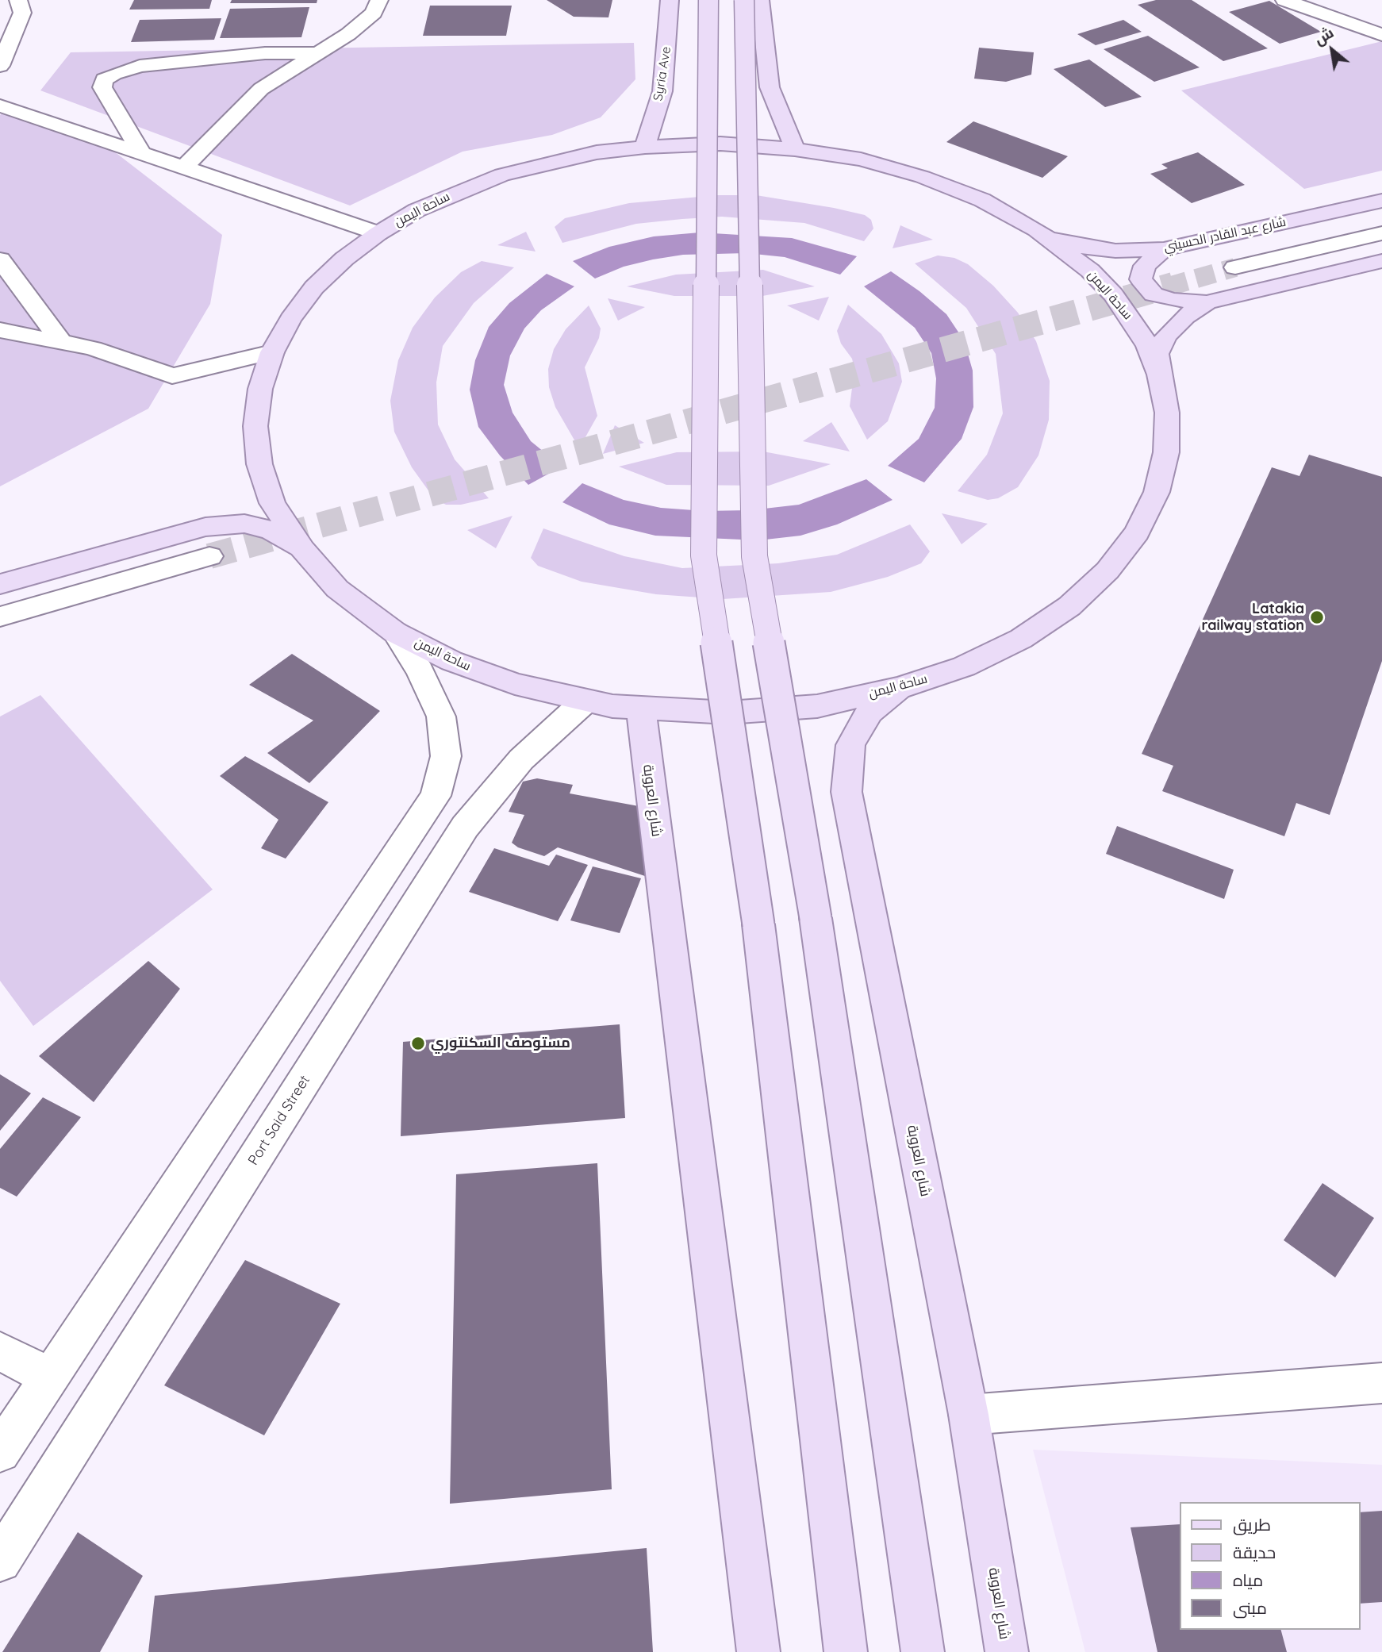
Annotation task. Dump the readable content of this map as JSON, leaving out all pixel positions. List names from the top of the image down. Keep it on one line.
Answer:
{"streets":{"main road":["Syria Ave","ساحة اليمن","شارع عبد القادر الحسيني","شارع العروبة"],"street":["Port Said Street"]},"crossings":[["Syria Ave","ساحة اليمن"],["ساحة اليمن","شارع عبد القادر الحسيني"],["ساحة اليمن","شارع العروبة"],["ساحة اليمن","Port Said Street"]],"places":["Latakia railway station","مستوصف السكنتوري"],"legend":["طريق","حديقة","مياه","مبنى"],"north":"top left"}
